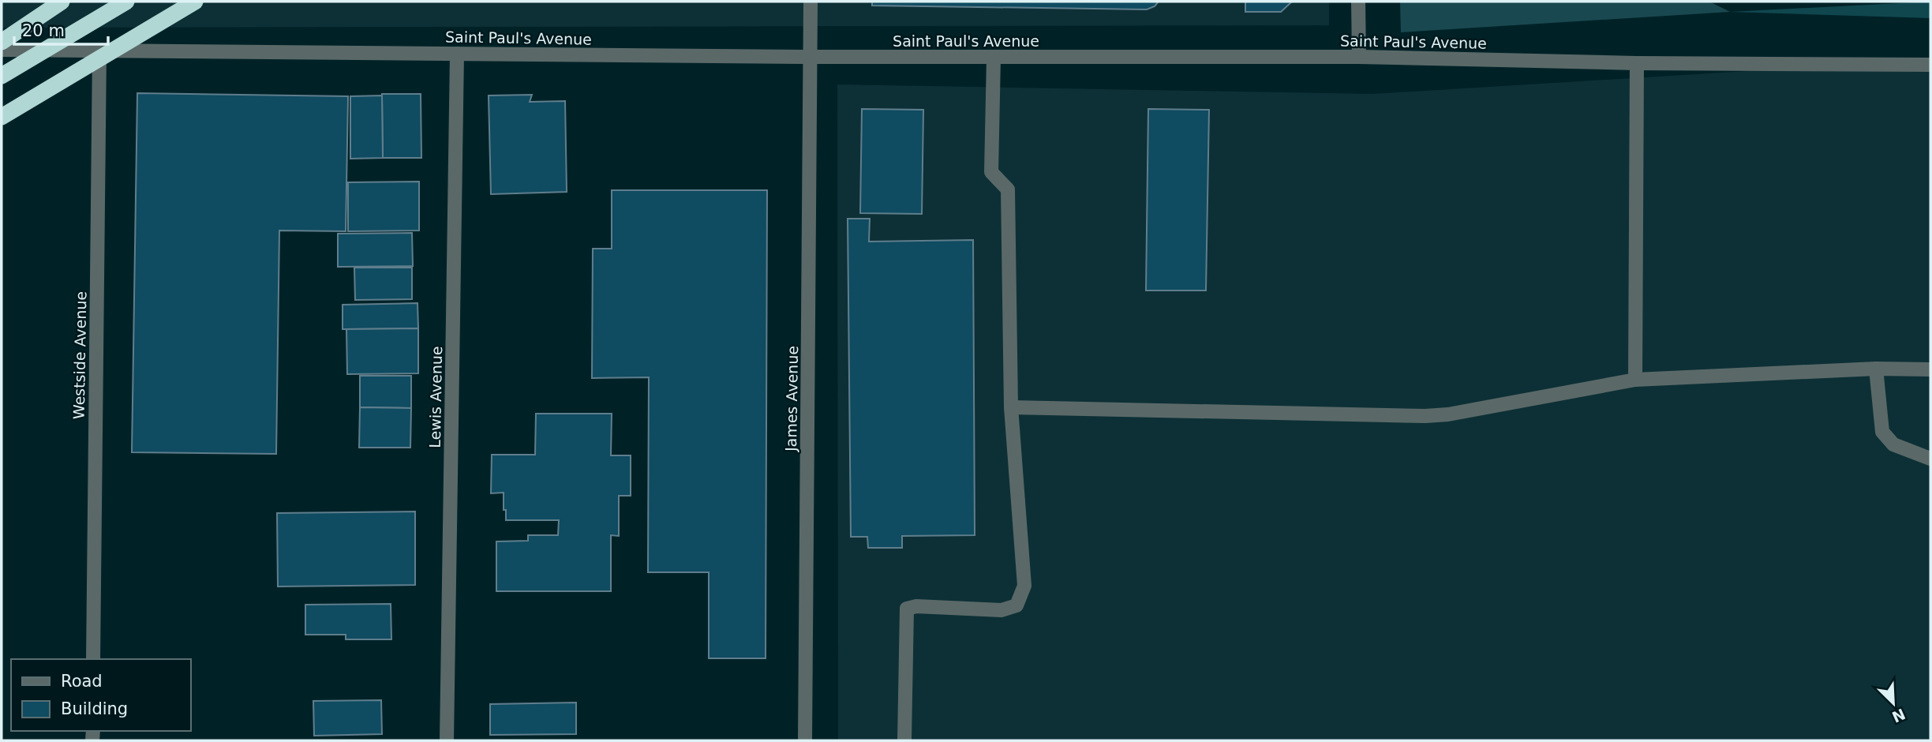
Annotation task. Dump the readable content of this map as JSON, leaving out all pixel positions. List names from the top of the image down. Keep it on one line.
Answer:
{"streets":{"street":["Saint Paul's Avenue","Westside Avenue","Lewis Avenue","James Avenue"]},"crossings":[["Saint Paul's Avenue","Westside Avenue"],["Saint Paul's Avenue","Lewis Avenue"],["Saint Paul's Avenue","James Avenue"]],"legend":["Road","Building"],"scale_bar":"20 m","north":"bottom right"}
